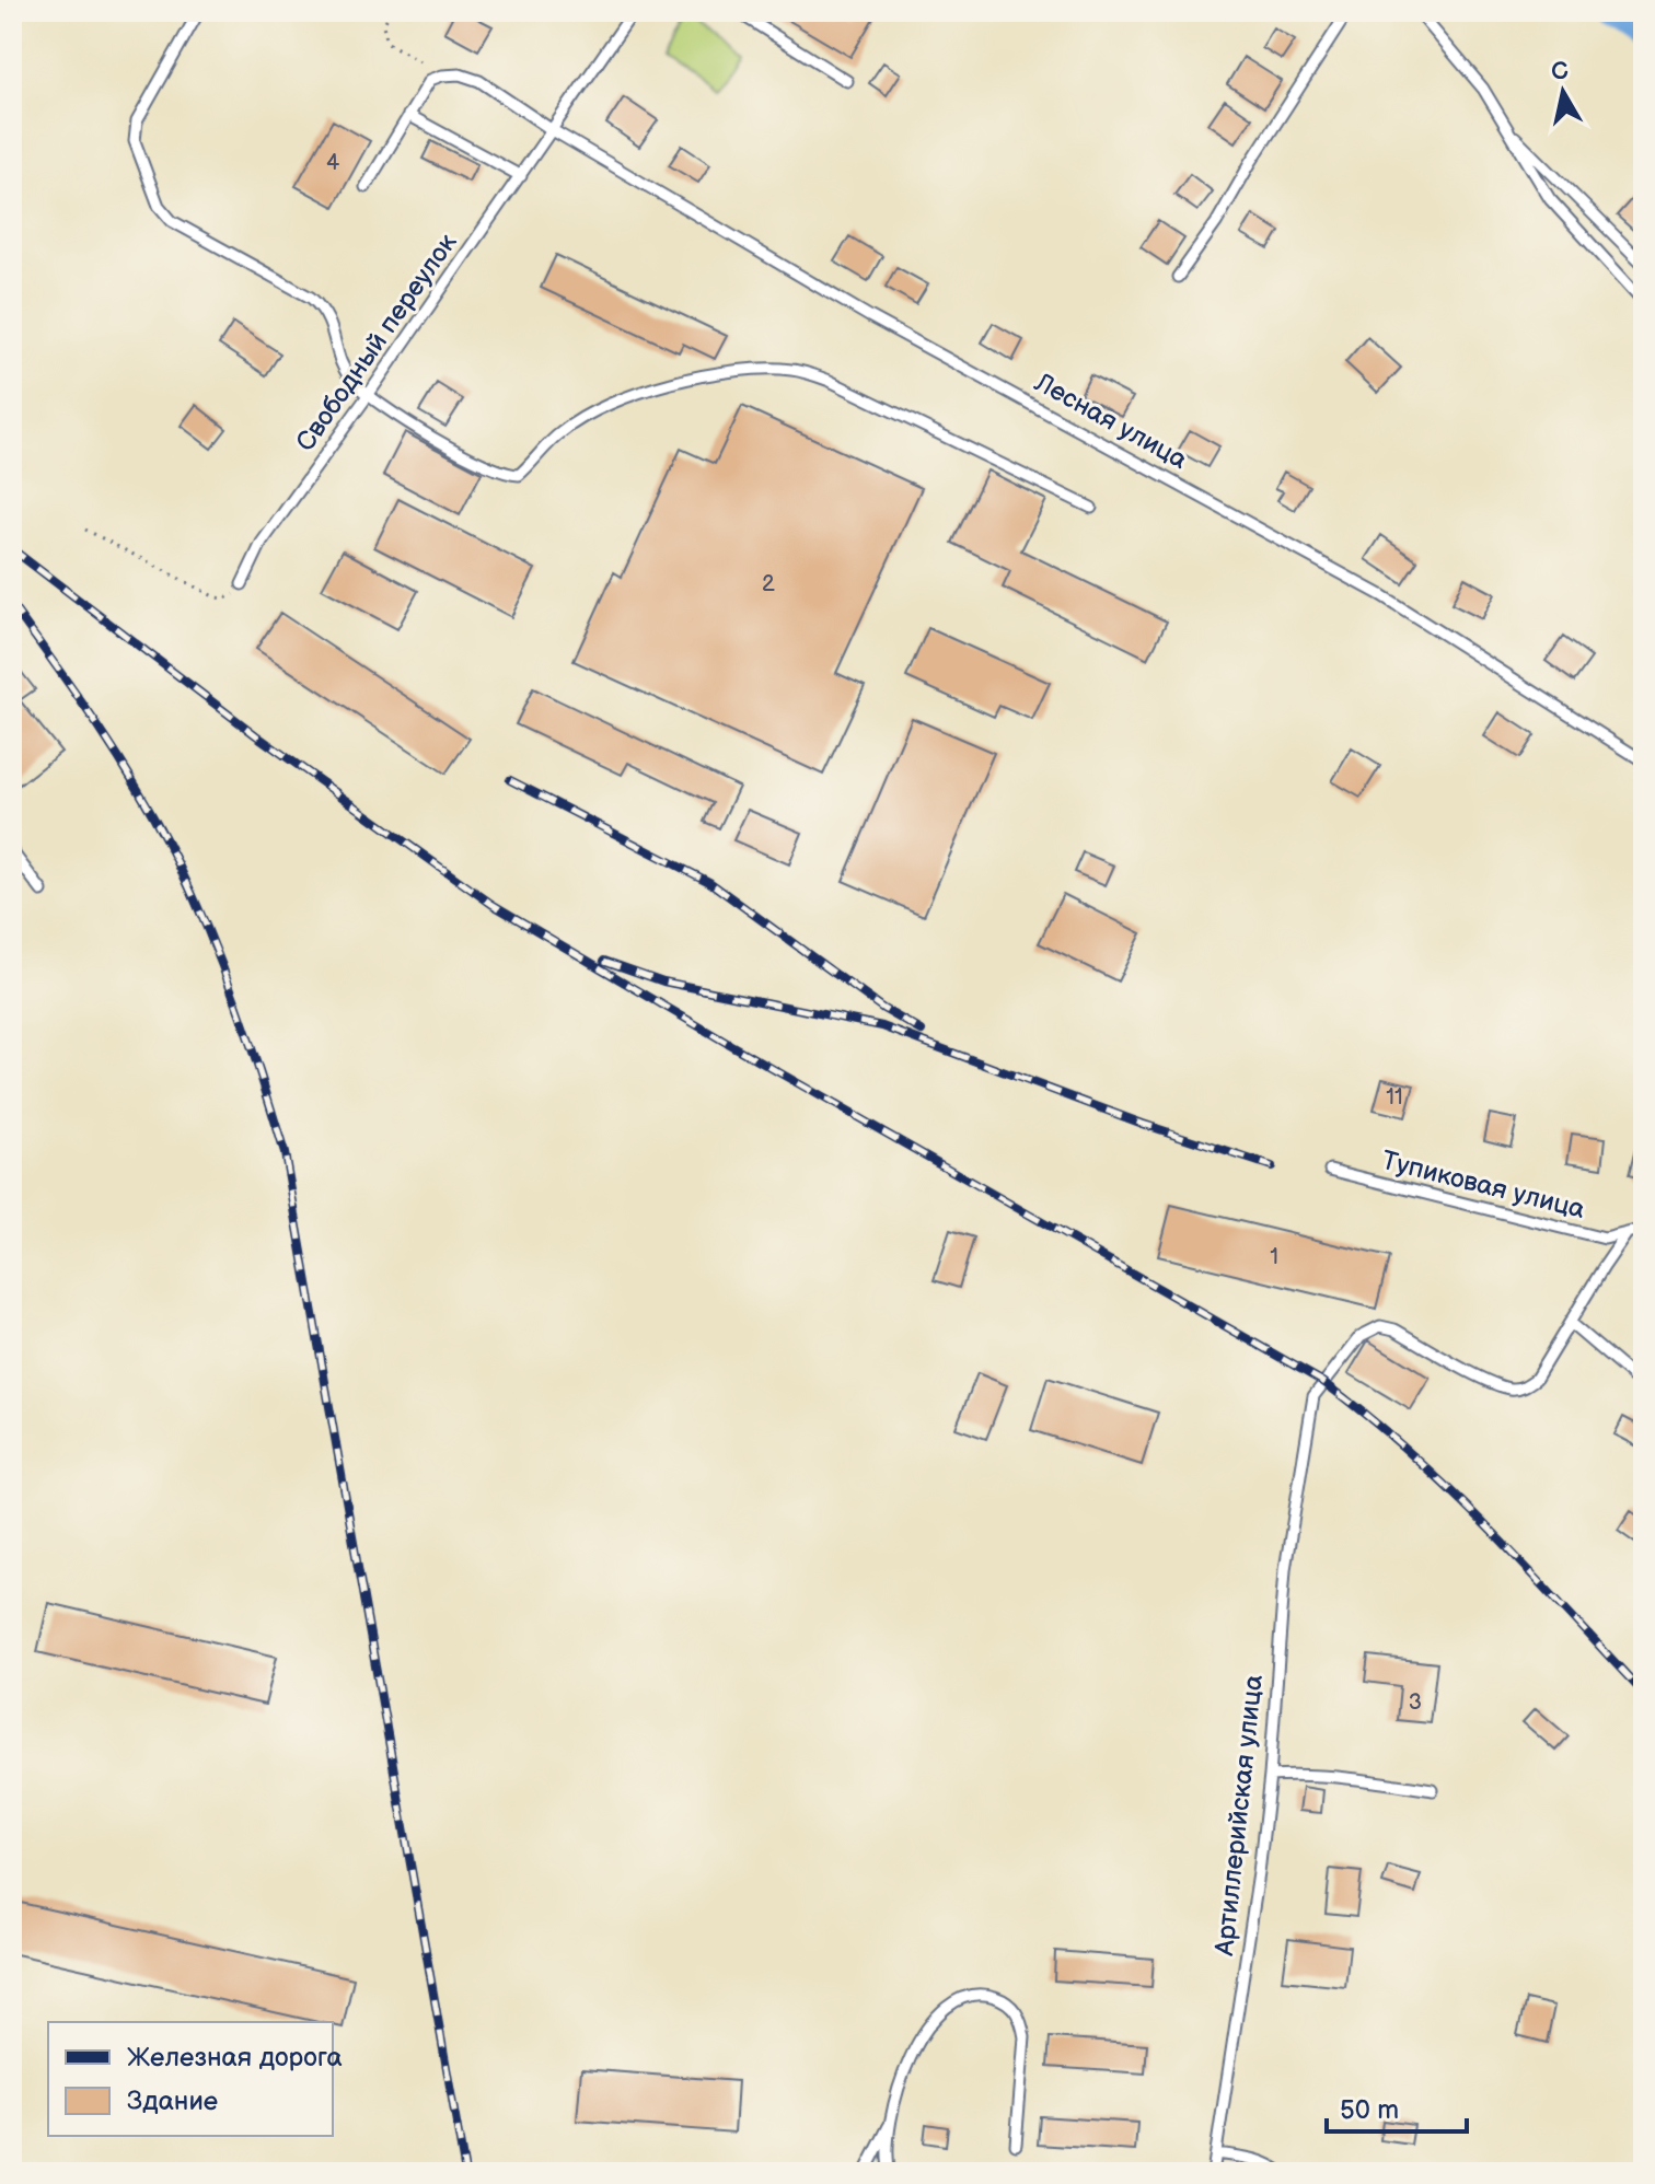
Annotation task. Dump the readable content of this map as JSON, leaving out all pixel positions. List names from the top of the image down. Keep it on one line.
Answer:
{"streets":{"lane":["Свободный переулок","Лесная улица","Тупиковая улица","Артиллерийская улица"]},"crossings":[["Свободный переулок","Лесная улица"],["Тупиковая улица","Артиллерийская улица"]],"house_numbers":["4","2","11","1","3"],"legend":["Железная дорога","Здание"],"scale_bar":"50 m","north":"top"}
